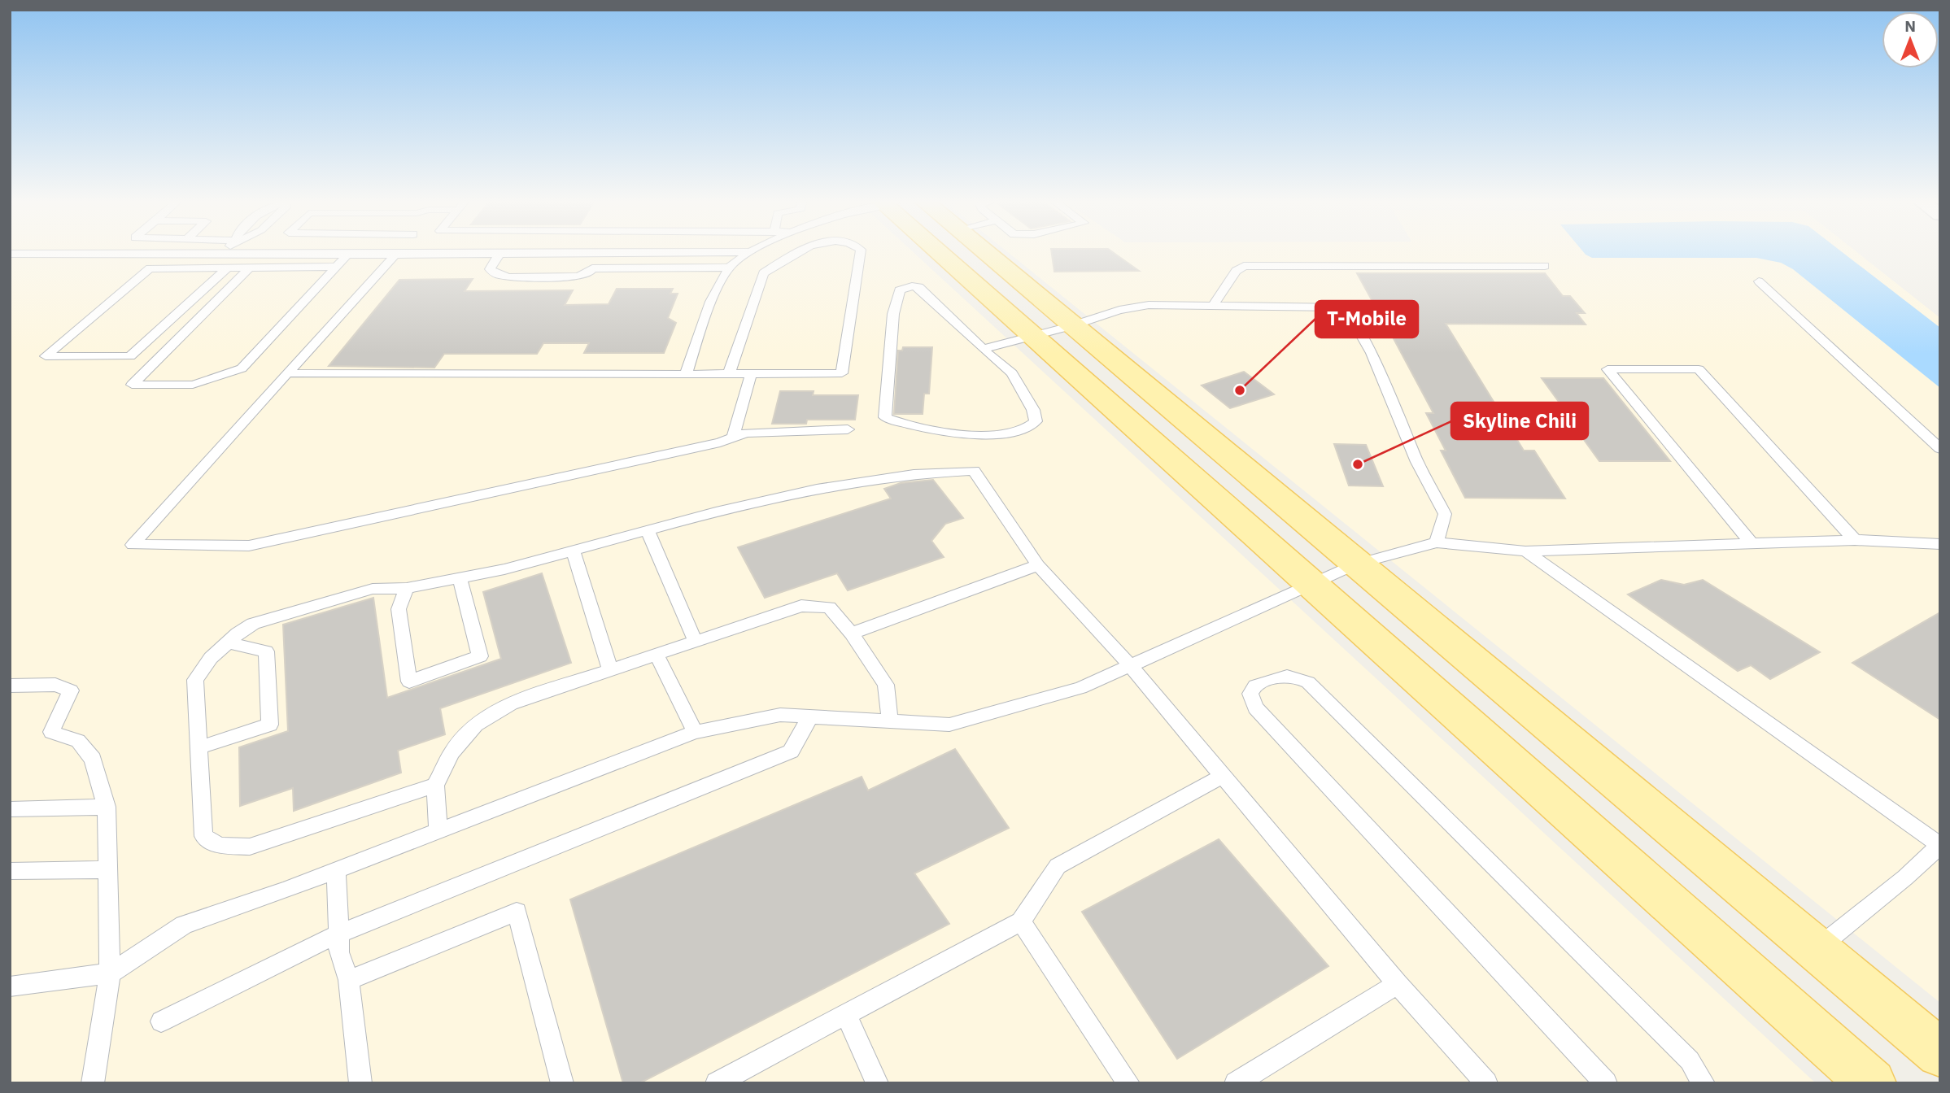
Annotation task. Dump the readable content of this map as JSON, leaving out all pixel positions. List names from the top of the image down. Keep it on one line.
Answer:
{"places":["T-Mobile","Skyline Chili"],"north":"top"}
